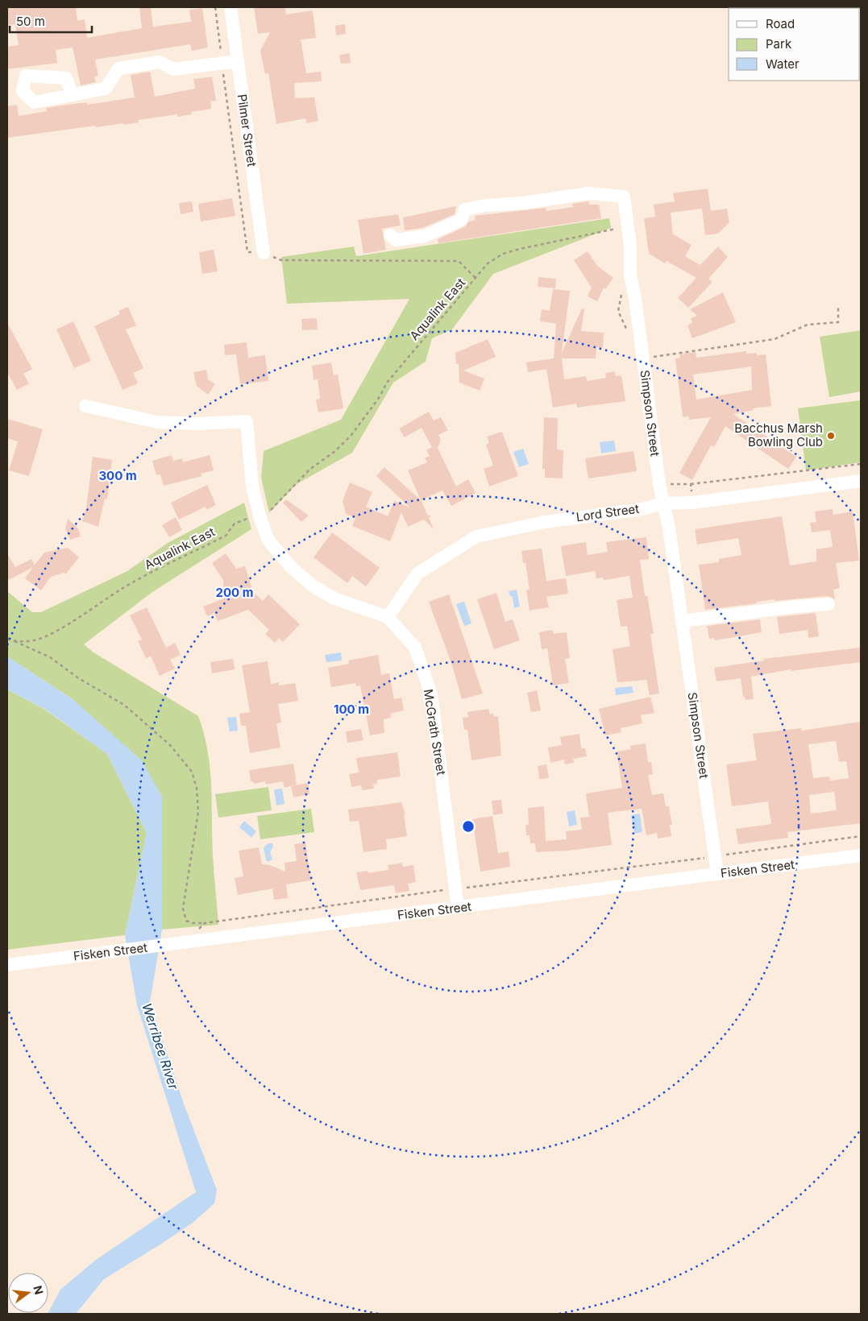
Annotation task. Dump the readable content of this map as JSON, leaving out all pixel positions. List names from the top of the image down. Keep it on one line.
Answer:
{"streets":{"street":["Pilmer Street","Simpson Street","Lord Street","McGrath Street","Fisken Street"],"path":["Aqualink East"]},"crossings":[["Aqualink East","McGrath Street"],["Simpson Street","Lord Street"],["Simpson Street","Fisken Street"],["Lord Street","McGrath Street"],["McGrath Street","Fisken Street"]],"water":["Werribee River"],"places":["Bacchus Marsh Bowling Club"],"legend":["Road","Park","Water"],"scale_bar":"50 m","north":"right","rings":["300 m","200 m","100 m"]}
